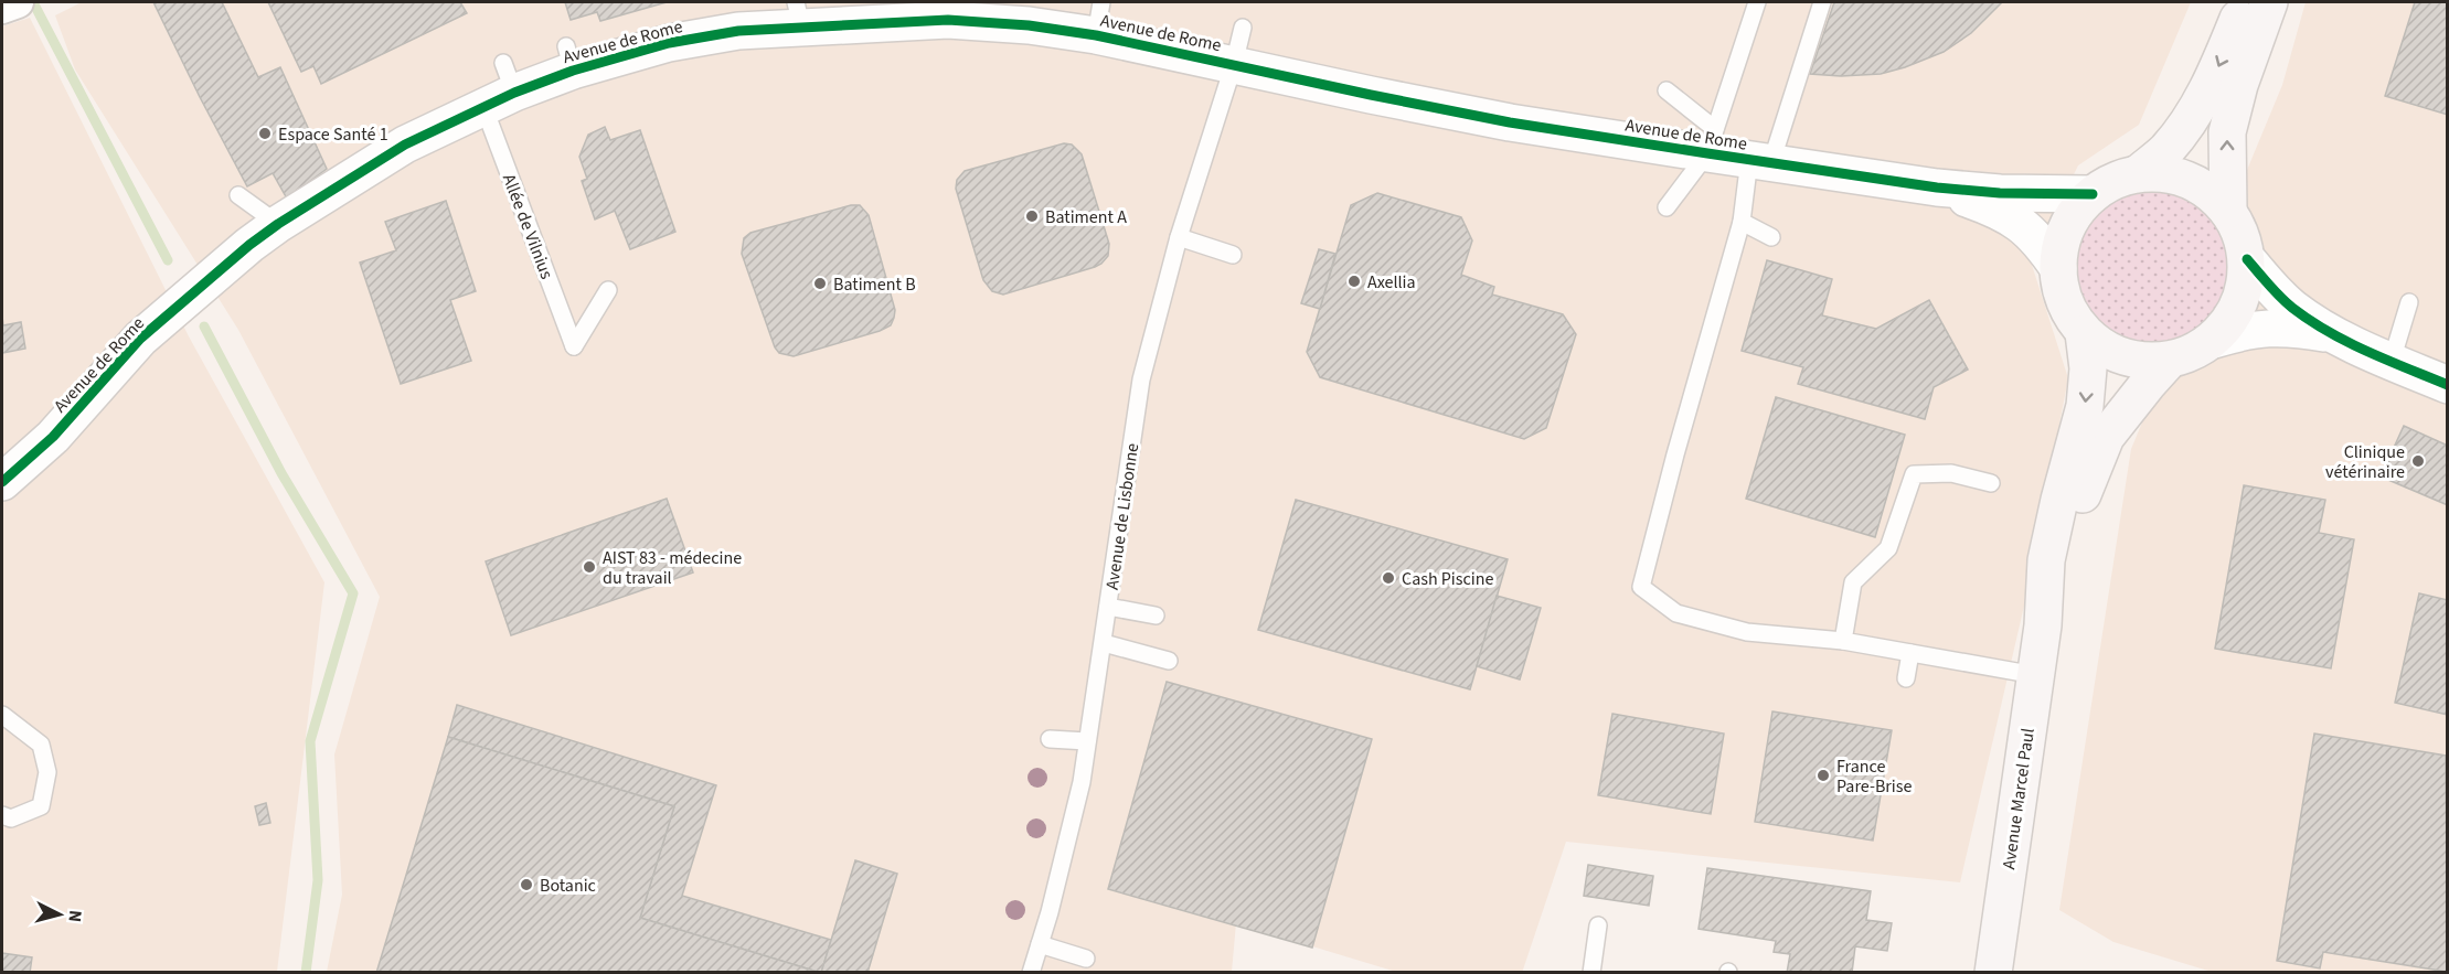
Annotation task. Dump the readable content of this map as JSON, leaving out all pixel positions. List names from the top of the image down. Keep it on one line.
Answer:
{"streets":{"main road":["Avenue Marcel Paul"],"street":["Avenue de Rome"],"lane":["Allée de Vilnius","Avenue de Lisbonne"]},"crossings":[["Avenue de Rome","Allée de Vilnius"],["Avenue de Rome","Avenue de Lisbonne"],["Avenue de Rome","Avenue Marcel Paul"]],"places":["Espace Santé 1","Batiment A","Axellia","Batiment B","Clinique vétérinaire","AIST 83 - médecine du travail","Cash Piscine","France Pare-Brise","Botanic"],"north":"right"}
